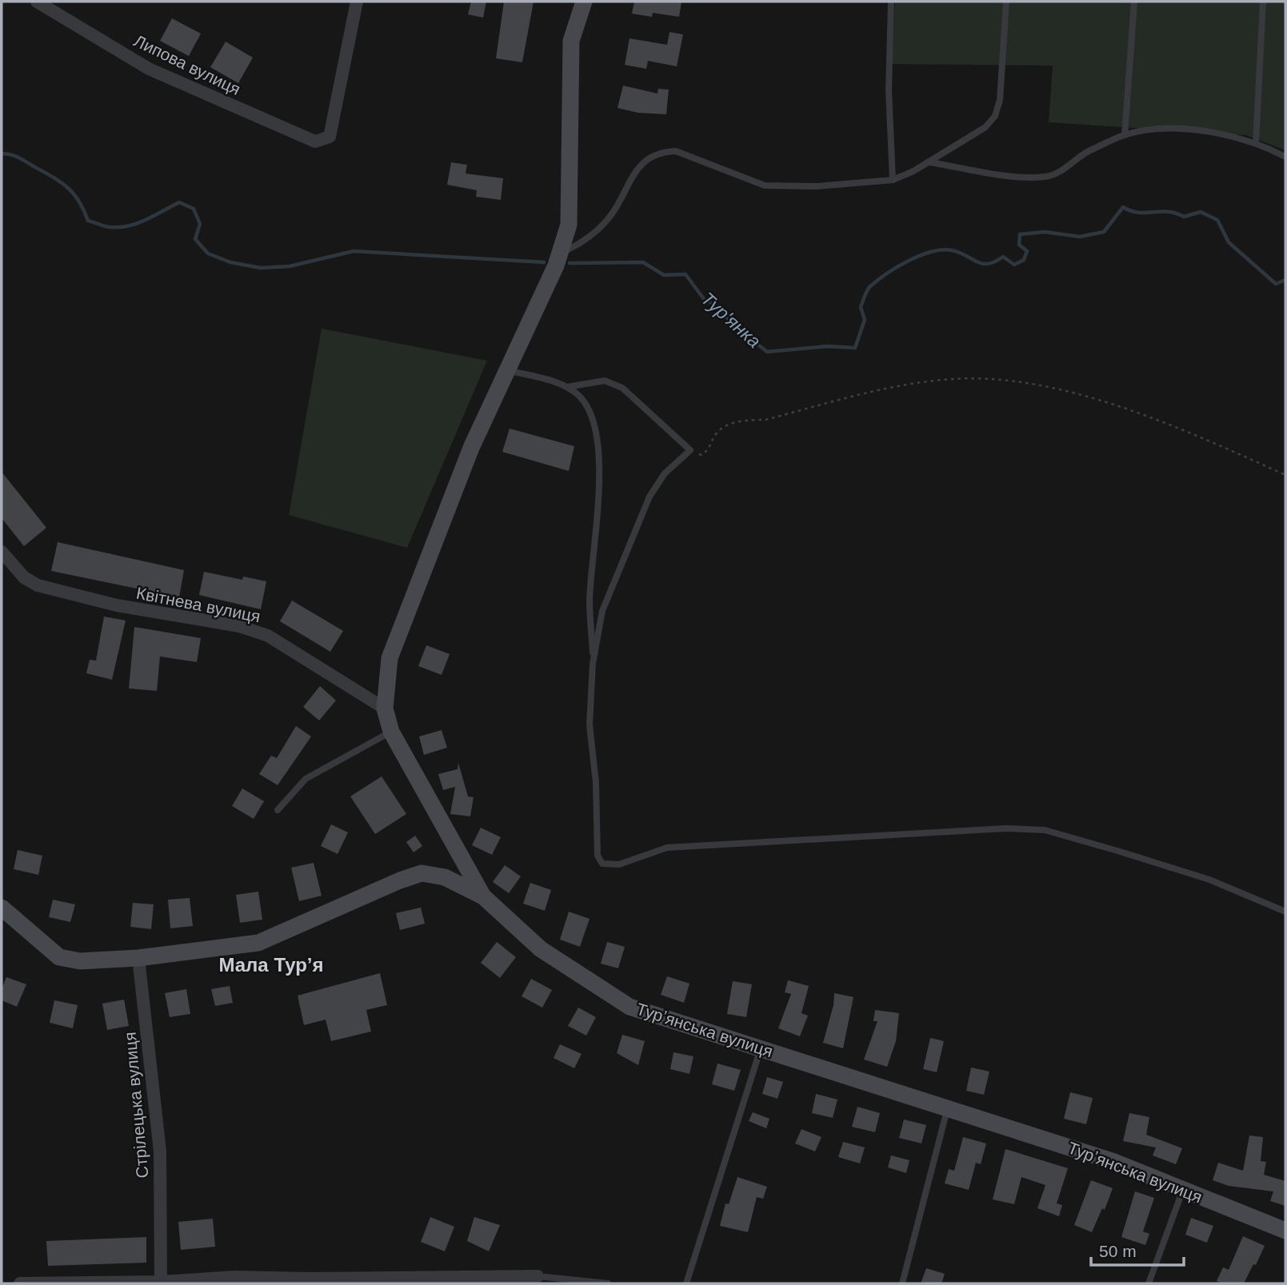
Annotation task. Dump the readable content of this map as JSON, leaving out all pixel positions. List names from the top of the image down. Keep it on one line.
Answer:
{"streets":{"street":["Липова вулиця","Квітнева вулиця","Турʼянська вулиця","Стрілецька вулиця"]},"crossings":[["Турʼянська вулиця","Стрілецька вулиця"]],"districts":["Мала Тур’я"],"water":["Тур'янка"],"scale_bar":"50 m"}
